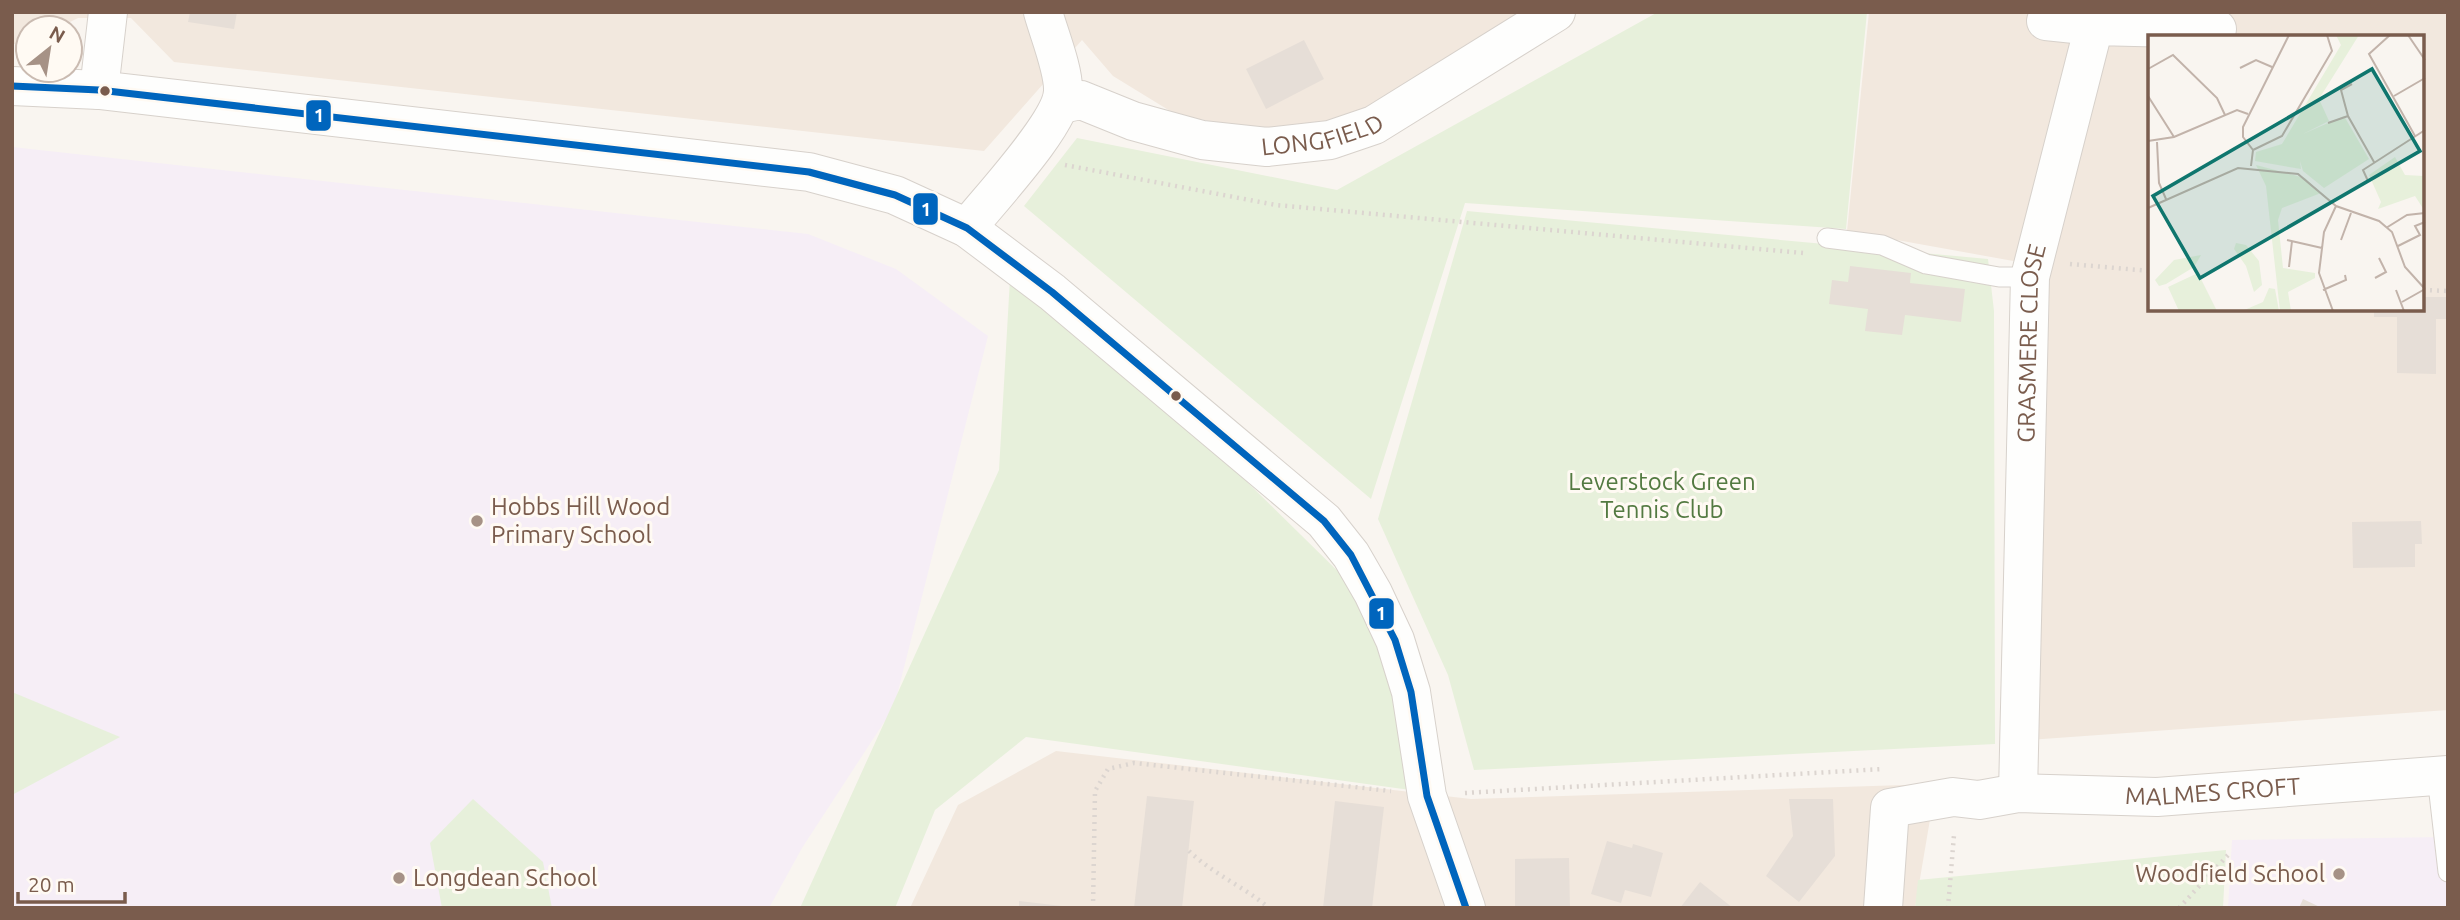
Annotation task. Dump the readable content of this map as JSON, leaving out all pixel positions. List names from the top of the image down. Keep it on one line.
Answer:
{"streets":{"street":["LONGFIELD","GRASMERE CLOSE","MALMES CROFT"]},"crossings":[["GRASMERE CLOSE","MALMES CROFT"]],"parks":["Leverstock Green Tennis Club"],"places":["Hobbs Hill Wood Primary School","Woodfield School","Longdean School"],"lines":["transit line 1"],"scale_bar":"20 m","north":"top right"}
